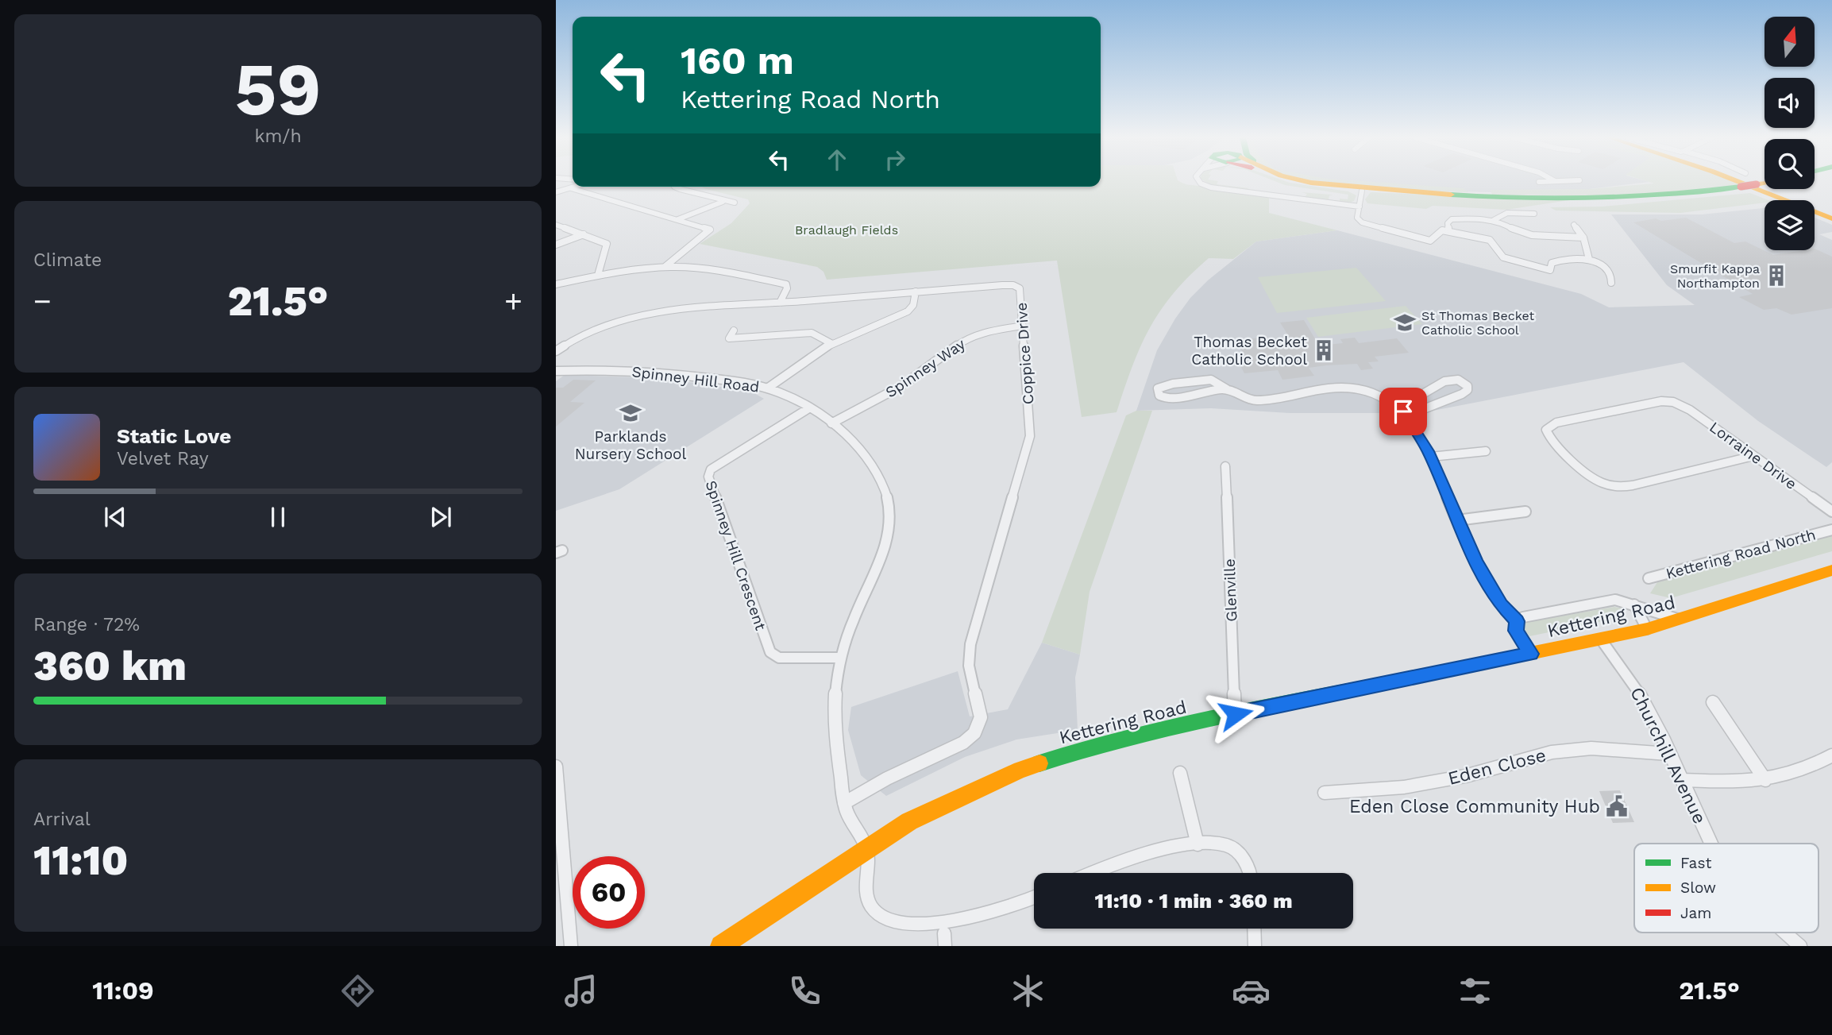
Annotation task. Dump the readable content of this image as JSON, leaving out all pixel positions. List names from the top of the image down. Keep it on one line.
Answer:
{"streets":{"main road":["Kettering Road"],"street":["Coppice Drive","Spinney Way","Spinney Hill Road","Lorraine Drive","Kettering Road North","Spinney Hill Crescent","Glenville","Churchill Avenue","Eden Close"]},"crossings":[["Coppice Drive","Spinney Way"],["Coppice Drive","Spinney Hill Road"],["Spinney Way","Spinney Hill Road"],["Spinney Hill Road","Spinney Hill Crescent"],["Spinney Hill Road","Kettering Road"],["Glenville","Kettering Road"],["Kettering Road","Churchill Avenue"],["Churchill Avenue","Eden Close"]],"parks":["Bradlaugh Fields"],"places":{"building":["Smurfit Kappa Northampton","Thomas Becket Catholic School"],"school or university":["St Thomas Becket Catholic School","Parklands Nursery School"],"public building":["Eden Close Community Hub"]},"legend":["Fast","Slow","Jam"],"north":"top","page":{"tile":[["59","km/h"],"Climate",["Range · 72%","360 km"],["Arrival","11:10"]],"turn":["160 m","Kettering Road North"],"heat":["−","21.5°","+"],"song":["Static Love","Velvet Ray"],"limit":"60","trip":"11:10 · 1 min · 360 m","tabs":["11:09","21.5°"]}}
